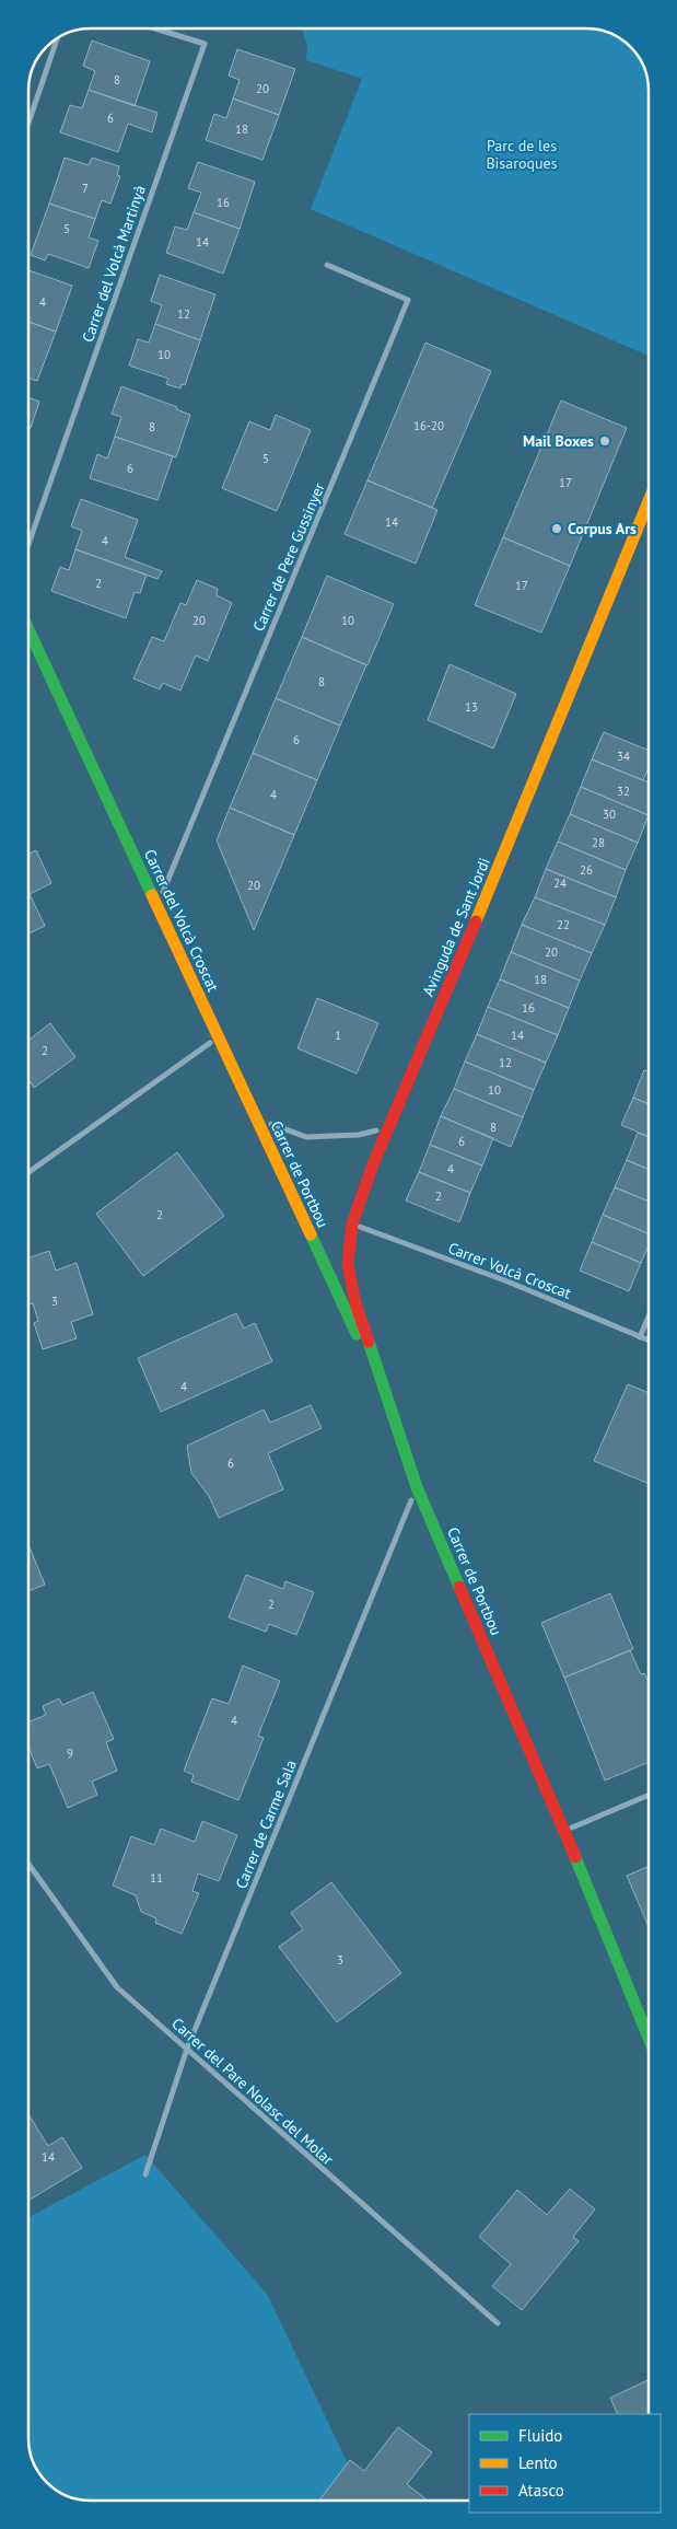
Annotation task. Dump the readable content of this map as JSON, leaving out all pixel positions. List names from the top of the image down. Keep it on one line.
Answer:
{"streets":{"main road":["Carrer del Volcà Croscat","Avinguda de Sant Jordi","Carrer de Portbou"],"street":["Carrer del Volcà Martinyà","Carrer de Pere Gussinyer","Carrer Volcà Croscat","Carrer de Carme Sala","Carrer del Pare Nolasc del Molar"]},"crossings":[["Carrer de Pere Gussinyer","Carrer del Volcà Croscat"],["Carrer del Volcà Croscat","Carrer de Portbou"],["Avinguda de Sant Jordi","Carrer de Portbou"],["Avinguda de Sant Jordi","Carrer Volcà Croscat"],["Carrer de Portbou","Carrer de Carme Sala"],["Carrer de Carme Sala","Carrer del Pare Nolasc del Molar"]],"parks":["Parc de les Bisaroques"],"places":["Mail Boxes","Corpus Ars"],"house_numbers":["8","20","6","18","7","16","5","14","4","12","10","16-20","8","5","6","17","14","4","2","17","20","10","8","13","6","34","32","4","30","28","26","24","20","22","20","18","16","1","14","2","12","10","8","6","4","2","2","3","4","6","2","4","9","11","3","14"],"legend":["Fluido","Lento","Atasco"]}
